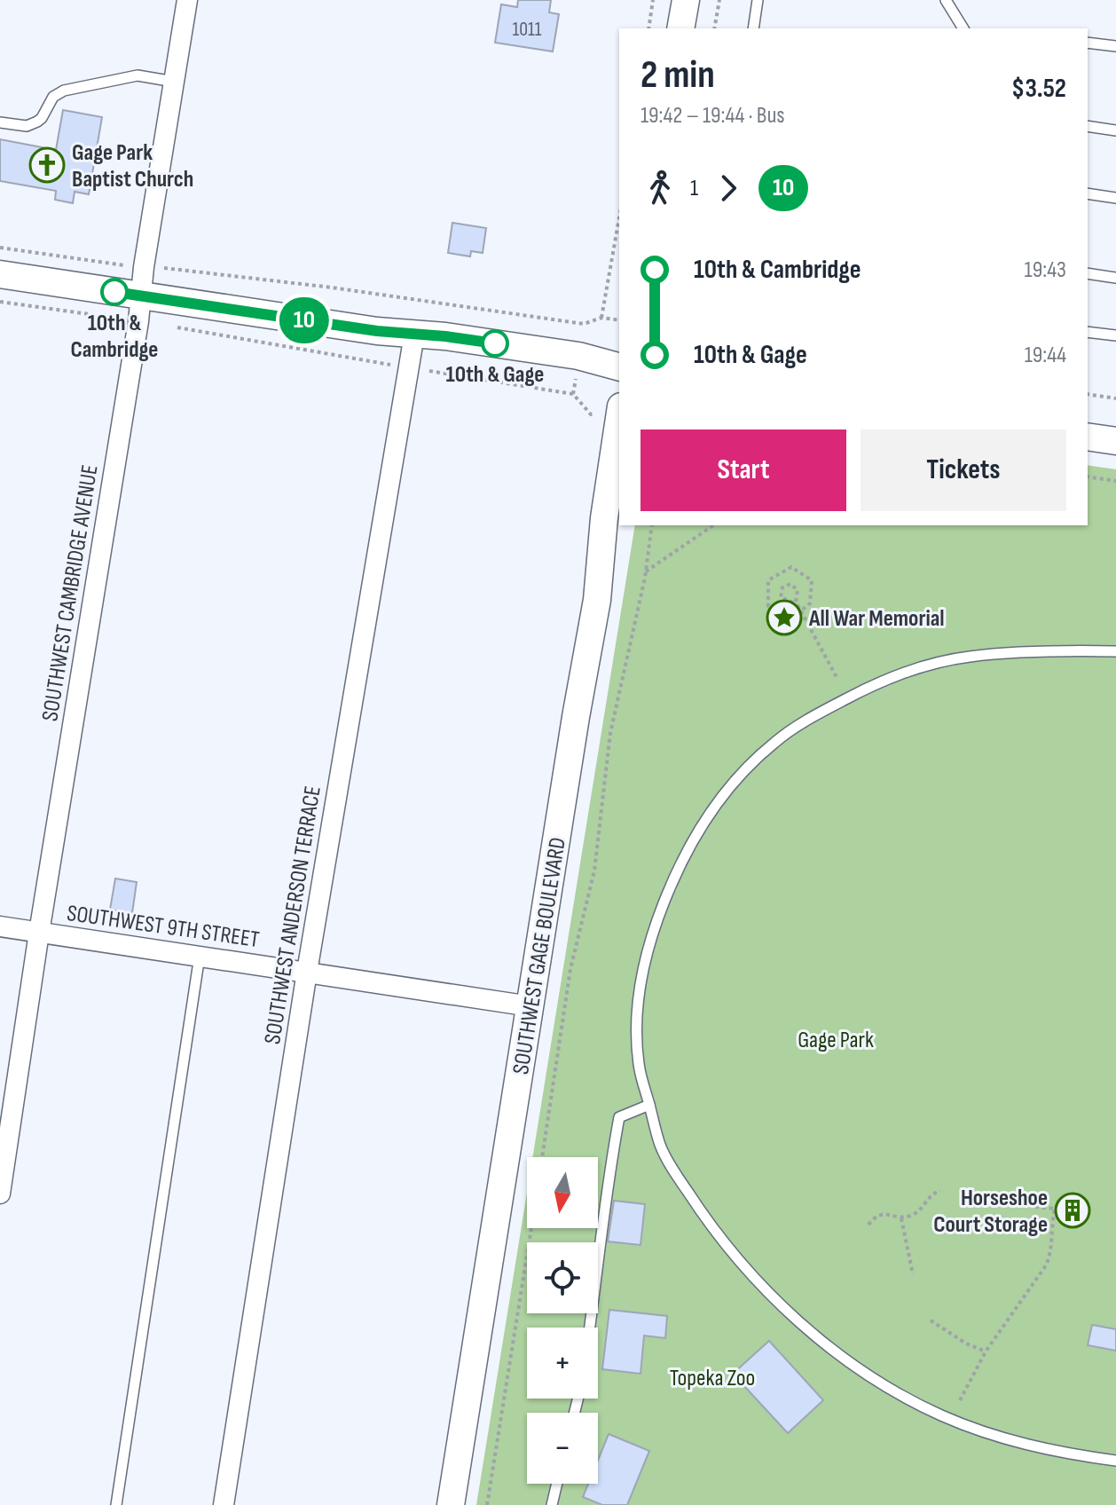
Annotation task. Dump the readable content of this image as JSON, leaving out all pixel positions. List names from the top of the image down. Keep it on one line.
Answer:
{"streets":{"main road":["SOUTHWEST GAGE BOULEVARD"],"street":["SOUTHWEST CAMBRIDGE AVENUE","SOUTHWEST ANDERSON TERRACE","SOUTHWEST 9TH STREET"]},"crossings":[["SOUTHWEST CAMBRIDGE AVENUE","SOUTHWEST 9TH STREET"],["SOUTHWEST ANDERSON TERRACE","SOUTHWEST 9TH STREET"],["SOUTHWEST 9TH STREET","SOUTHWEST GAGE BOULEVARD"]],"parks":["Gage Park","Topeka Zoo"],"places":{"church":["Gage Park Baptist Church"],"other":["10th & Cambridge","10th & Gage"],"place":["All War Memorial"],"building":["Horseshoe Court Storage"]},"lines":["bus line 10"],"house_numbers":["1011"],"north":"bottom","page":{"on_map":"10","heading":["2 min","19:42 – 19:44 · Bus","$3.52"],"legs":["1","10"],"list":[{"name":"10th & Cambridge","value":"19:43"},{"name":"10th & Gage","value":"19:44"}],"buttons":["Start","Tickets"],"map_buttons":["+","−"]}}
